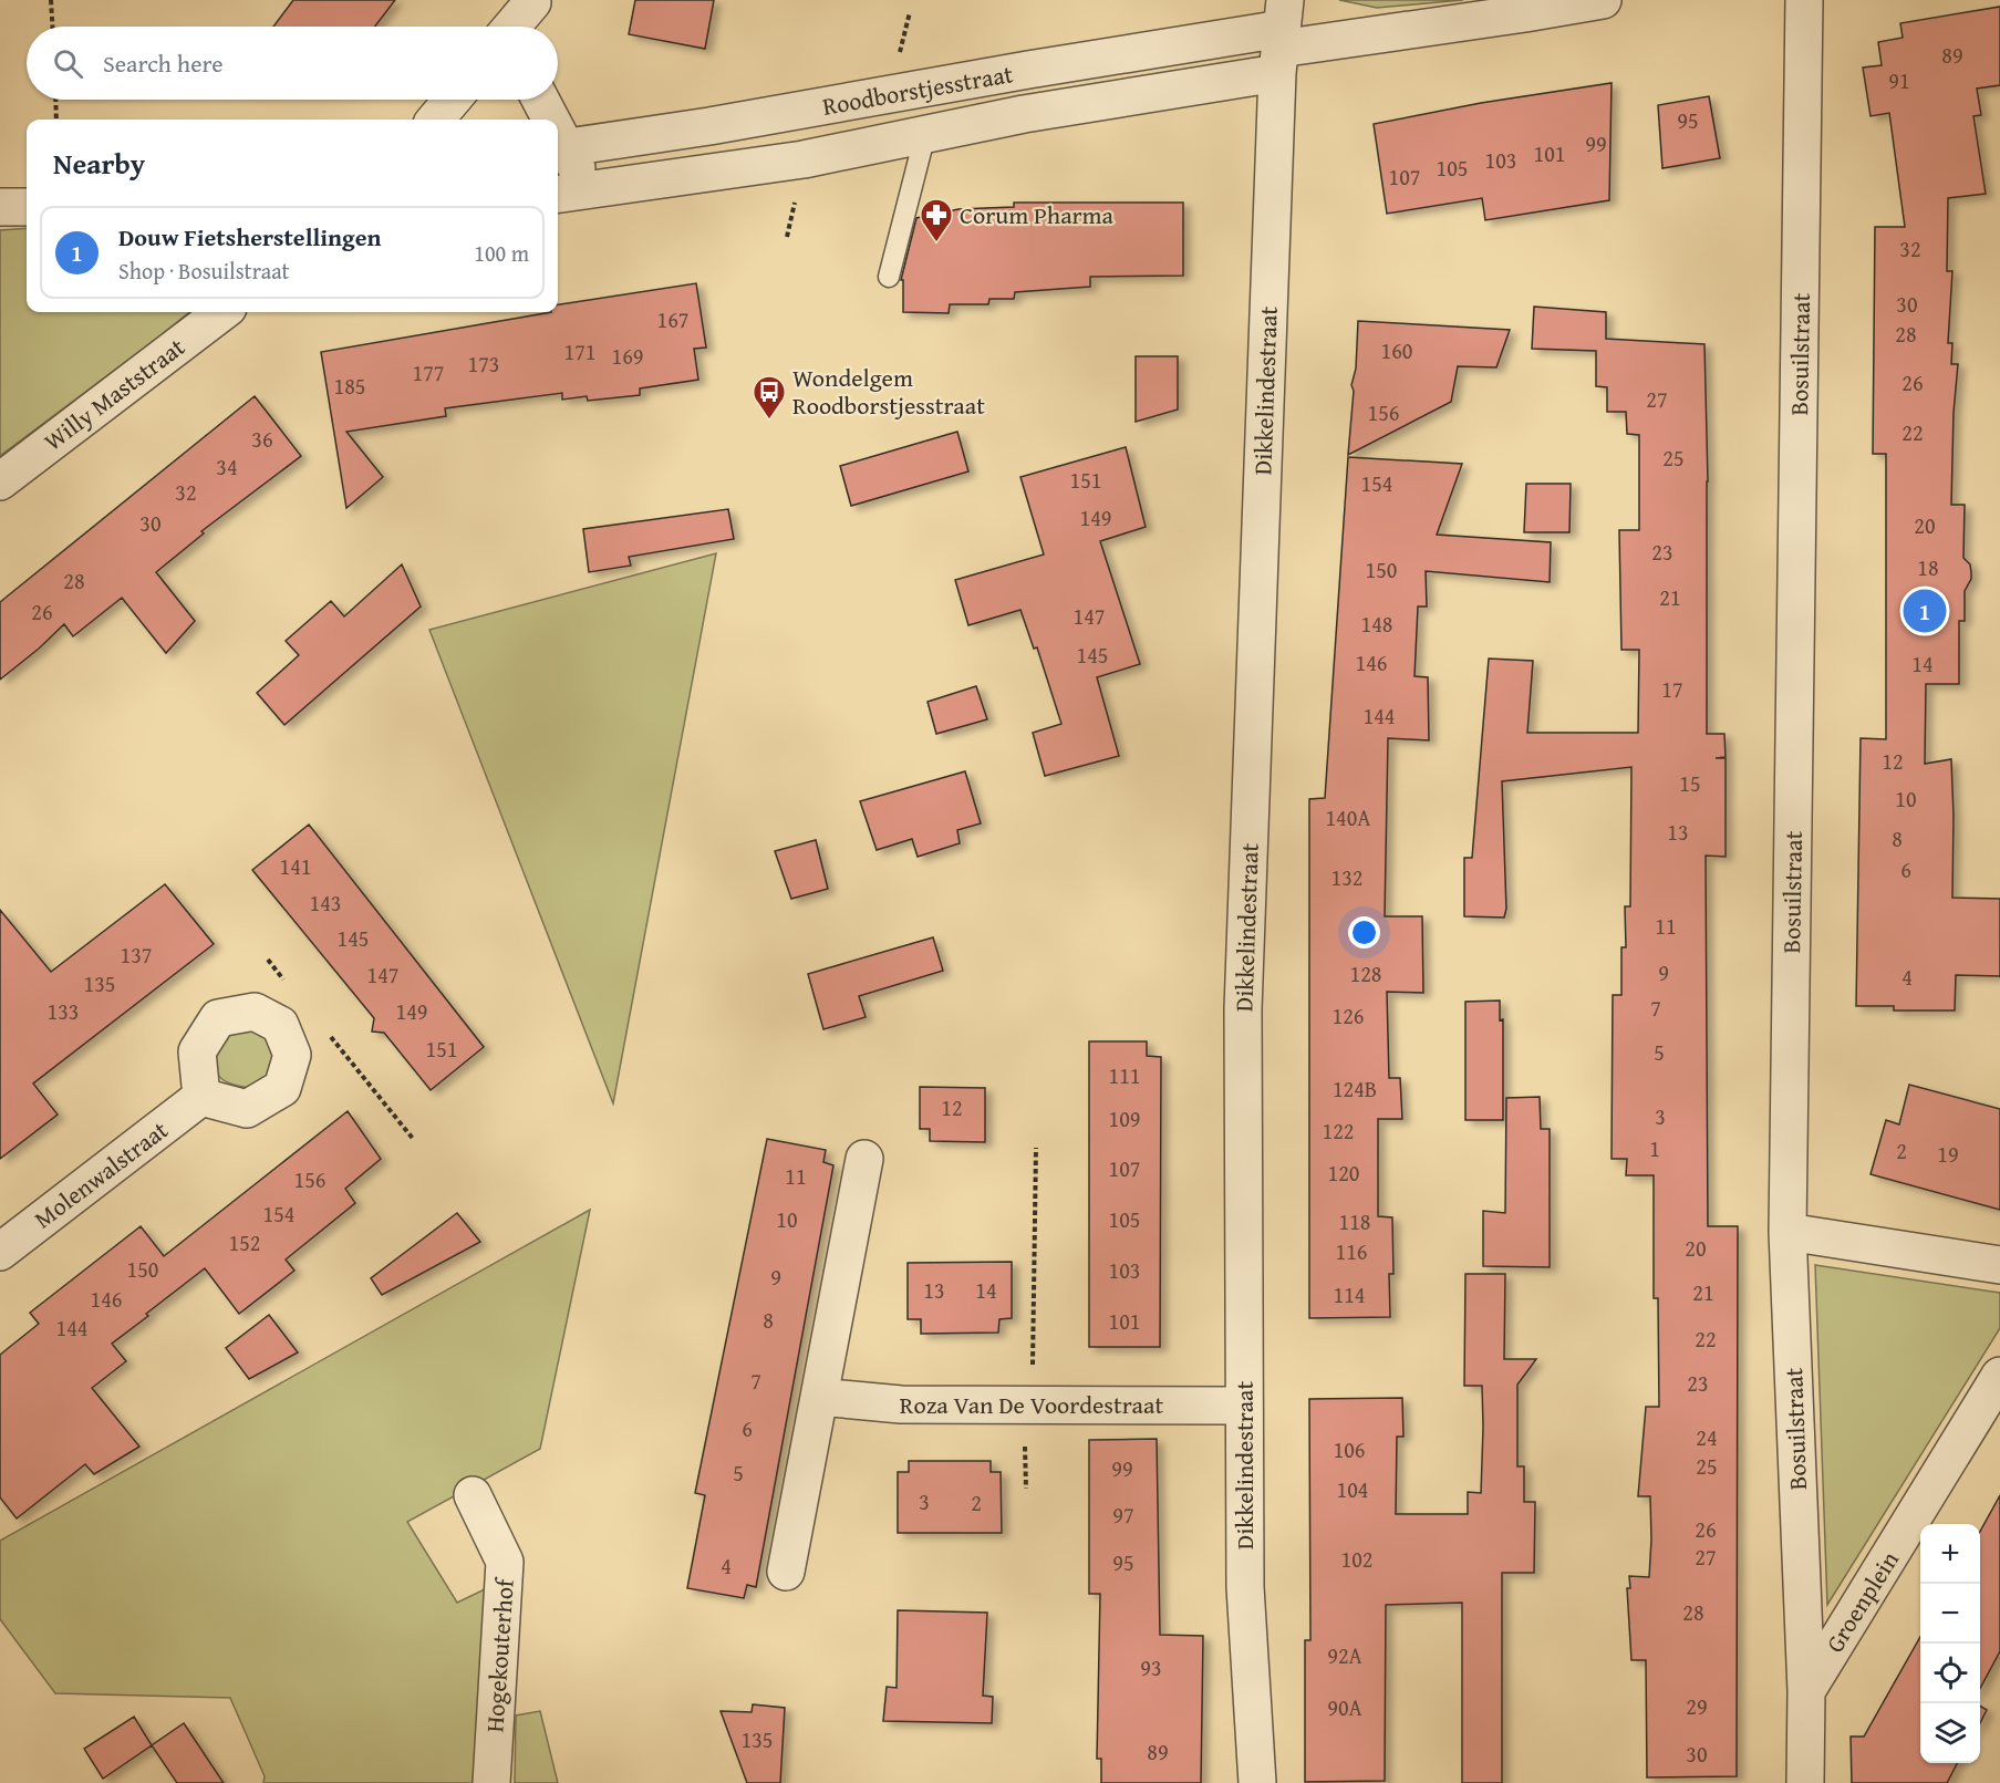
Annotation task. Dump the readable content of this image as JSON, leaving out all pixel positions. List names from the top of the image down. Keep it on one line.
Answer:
{"streets":{"street":["Roodborstjesstraat","Bosuilstraat","Dikkelindestraat","Willy Maststraat","Molenwalstraat","Roza Van De Voordestraat","Groenplein","Hogekouterhof"]},"crossings":[["Roodborstjesstraat","Dikkelindestraat"],["Bosuilstraat","Groenplein"],["Dikkelindestraat","Roza Van De Voordestraat"]],"places":{"pharmacy":["Corum Pharma"],"bus stop":["Wondelgem Roodborstjesstraat"]},"house_numbers":["89","91","95","99","101","103","105","107","32","30","167","28","160","171","169","173","177","26","185","27","156","22","36","25","34","151","154","32","149","30","20","23","18","150","28","21","26","147","148","145","146","14","17","144","12","15","10","140A","13","8","141","6","132","143","11","145","137","9","128","147","4","135","7","133","149","126","151","5","111","124B","12","3","109","122","1","2","19","107","120","11","156","154","10","105","118","152","20","116","150","103","9","13","14","21","114","146","8","101","144","22","7","23","6","24","106","25","99","5","104","3","2","97","26","27","102","95","4","28","92A","93","29","90A","135","89","30"],"page":{"search":"Search here","heading":"Nearby","list":[{"mark":"1","name":"Douw Fietsherstellingen","note":"Shop · Bosuilstraat","value":"100 m"}],"pins":"1","map_buttons":["+","−"]}}
